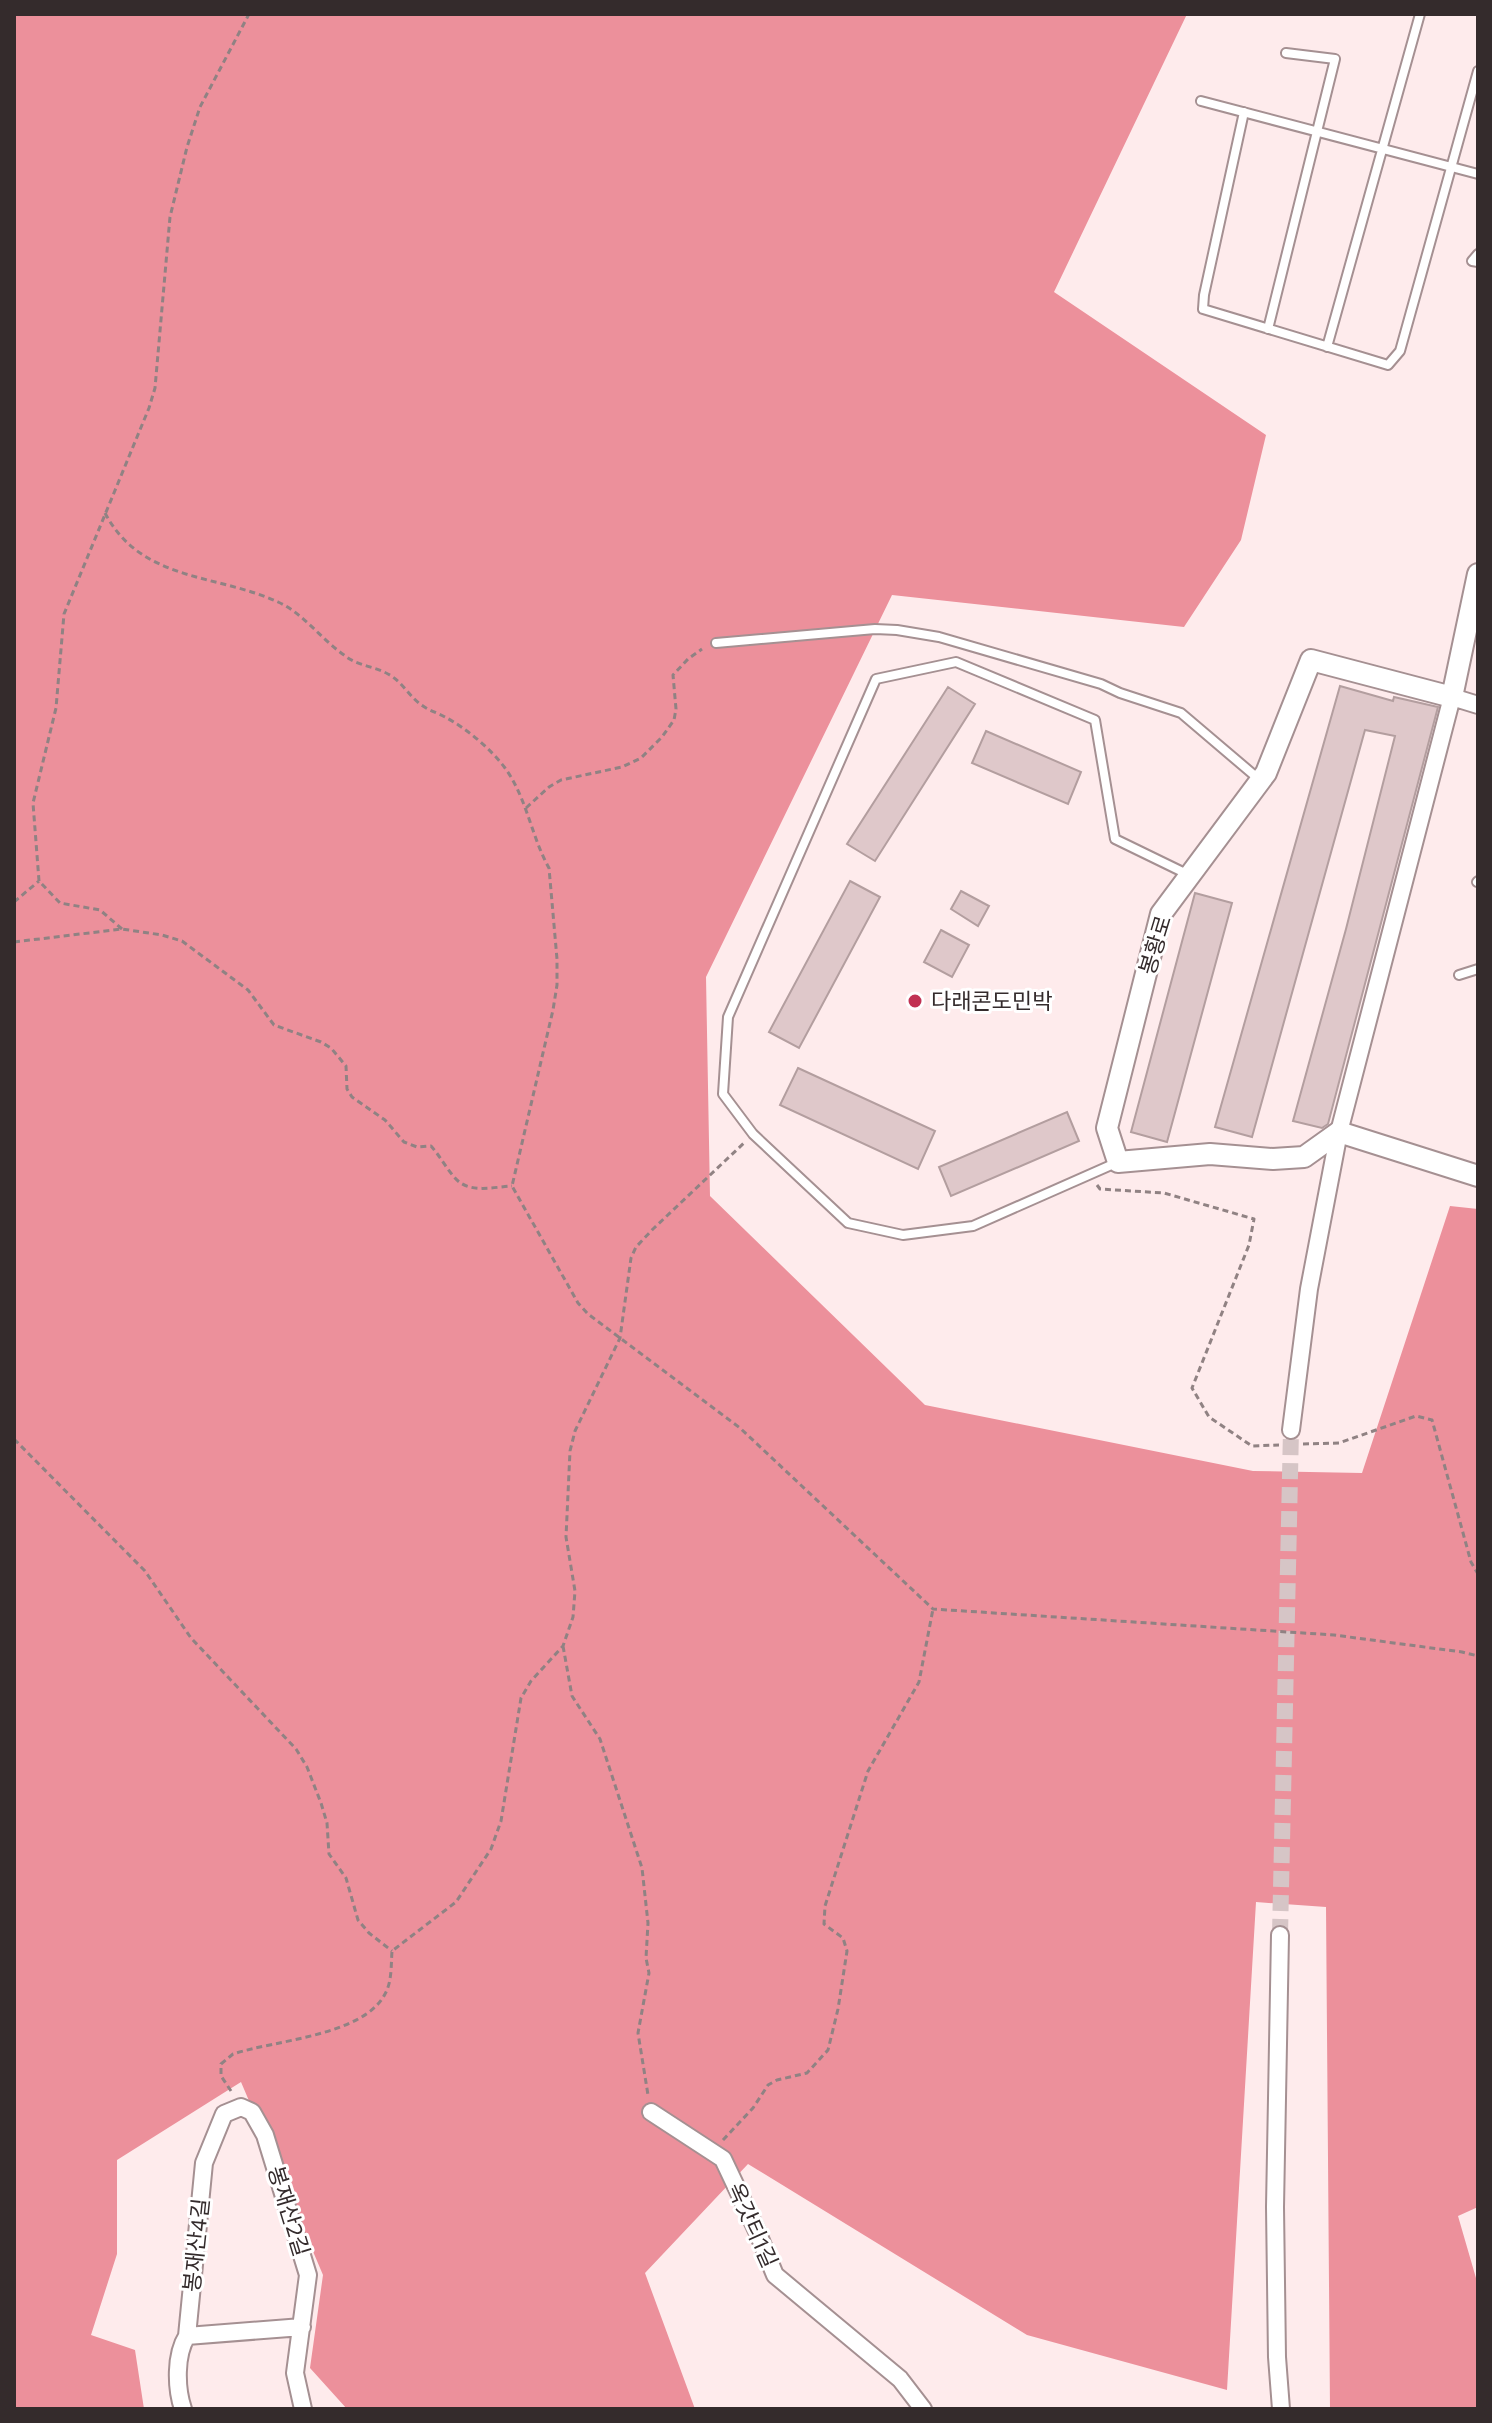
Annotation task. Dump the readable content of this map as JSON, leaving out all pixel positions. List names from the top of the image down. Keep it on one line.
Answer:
{"streets":{"street":["봉황로","봉재산2길","옥갓티1길","봉재산4길"]},"crossings":[["봉재산2길","봉재산4길"]],"places":["다래콘도민박"]}
